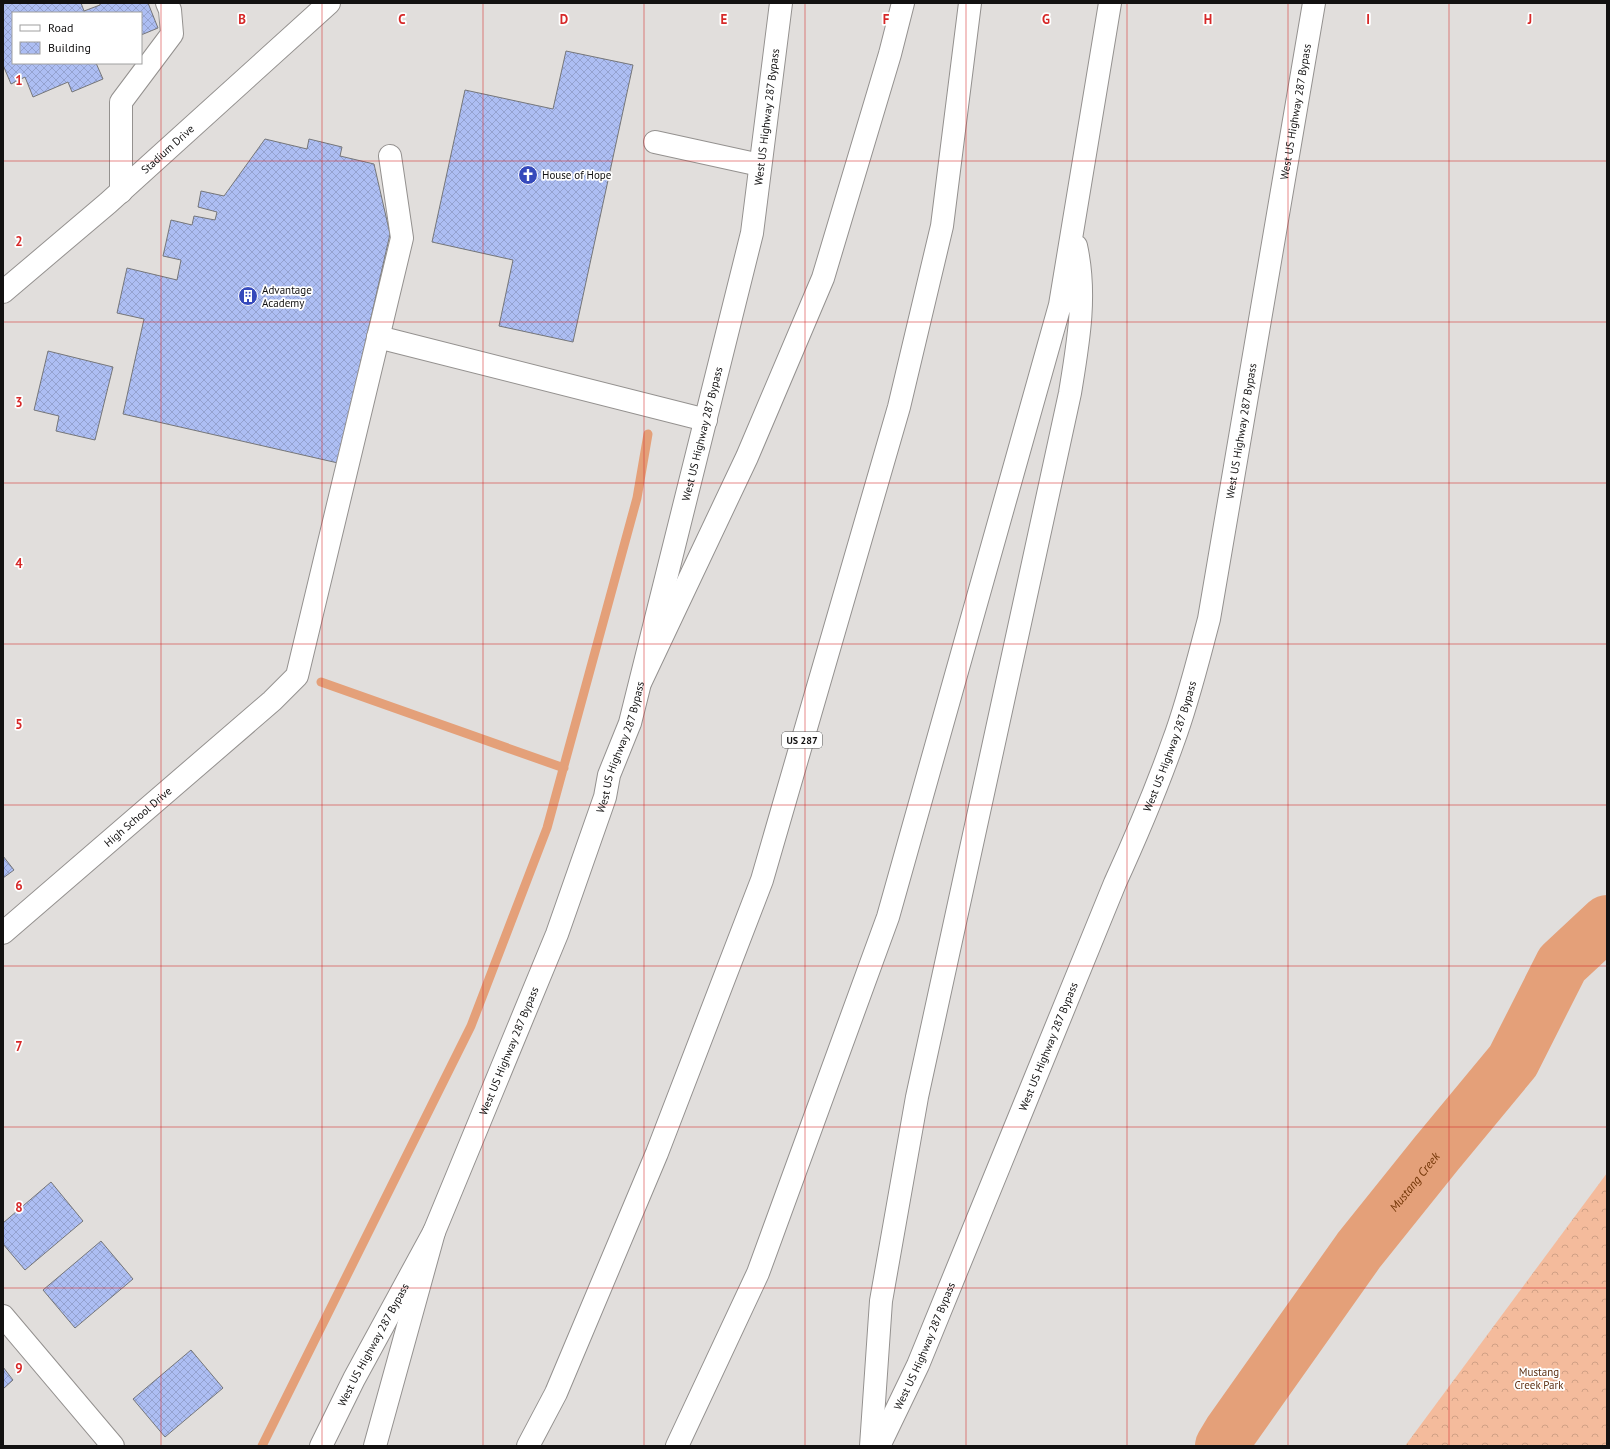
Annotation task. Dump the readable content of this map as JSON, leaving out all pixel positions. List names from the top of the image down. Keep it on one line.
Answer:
{"streets":{"main road":["West US Highway 287 Bypass","Stadium Drive","US 287","High School Drive"]},"water":["Mustang Creek"],"parks":["Mustang Creek Park"],"places":{"church":["House of Hope"],"building":["Advantage Academy"]},"legend":["Road","Building"],"grid":{"columns":["B","C","D","E","F","G","H","I","J"],"rows":["1","2","3","4","5","6","7","8","9"]}}
